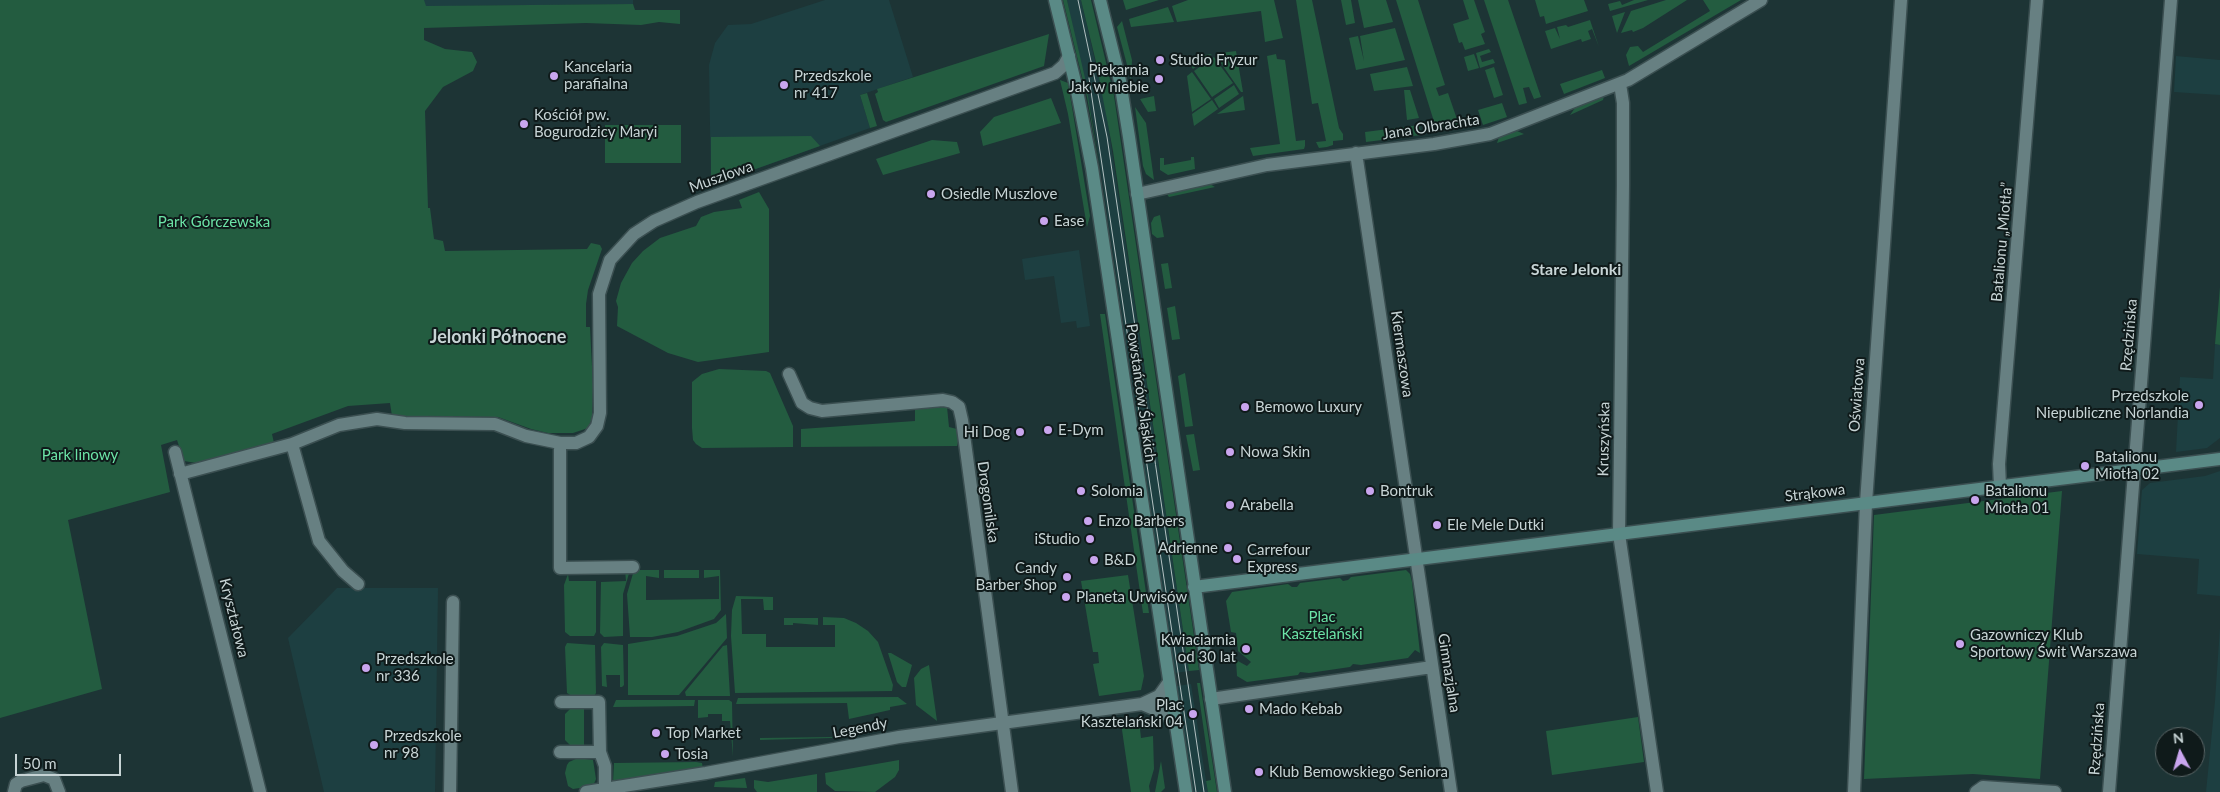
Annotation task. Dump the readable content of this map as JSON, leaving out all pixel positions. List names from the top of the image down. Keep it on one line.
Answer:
{"streets":{"main road":["Powstańców Śląskich","Strąkowa"],"street":["Jana Olbrachta","Muszlowa","Batalionu „Miotła”","Rzędzińska","Kiermaszowa","Oświatowa","Kruszyńska","Drogomilska","Kryształowa","Gimnazjalna","Legendy"]},"crossings":[["Jana Olbrachta","Kiermaszowa"],["Jana Olbrachta","Powstańców Śląskich"],["Jana Olbrachta","Kruszyńska"],["Muszlowa","Kryształowa"],["Batalionu „Miotła”","Strąkowa"],["Rzędzińska","Strąkowa"],["Kiermaszowa","Strąkowa"],["Kiermaszowa","Gimnazjalna"],["Powstańców Śląskich","Legendy"],["Oświatowa","Strąkowa"],["Kruszyńska","Strąkowa"],["Strąkowa","Gimnazjalna"],["Drogomilska","Legendy"]],"districts":["Stare Jelonki","Jelonki Północne"],"parks":["Park Górczewska","Park linowy","Plac Kasztelański"],"places":["Studio Fryzur","Kancelaria parafialna","Piekarnia Jak w niebie","Przedszkole nr 417","Kościół pw. Bogurodzicy Maryi","Osiedle Muszlove","Ease","Przedszkole Niepubliczne Norlandia","Bemowo Luxury","E-Dym","Hi Dog","Nowa Skin","Batalionu Miotła 02","Solomia","Bontruk","Batalionu Miotła 01","Arabella","Enzo Barbers","Ele Mele Dutki","iStudio","Adrienne","Carrefour Express","B&D","Candy Barber Shop","Planeta Urwisów","Gazowniczy Klub Sportowy Świt Warszawa","Kwiaciarnia od 30 lat","Przedszkole nr 336","Mado Kebab","Plac Kasztelański 04","Top Market","Przedszkole nr 98","Tosia","Klub Bemowskiego Seniora"],"scale_bar":"50 m","north":"top"}
